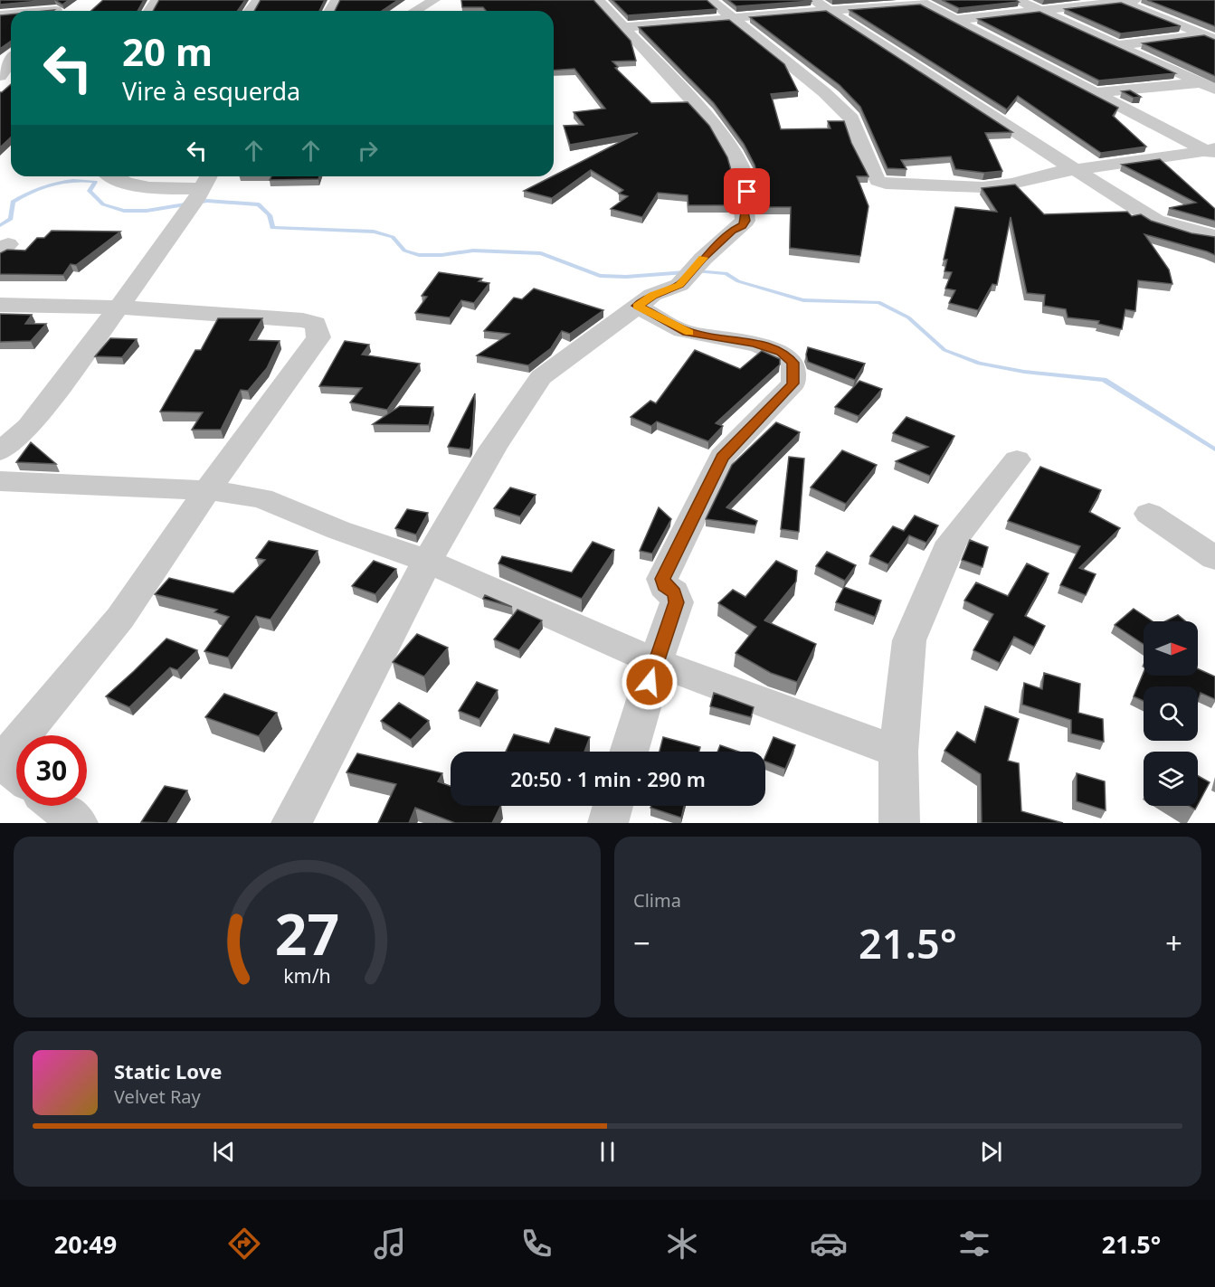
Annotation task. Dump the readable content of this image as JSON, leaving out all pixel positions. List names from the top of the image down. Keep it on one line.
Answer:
{"north":"right","page":{"turn":["20 m","Vire à esquerda"],"limit":"30","trip":"20:50 · 1 min · 290 m","tile":"Clima","heat":["−","21.5°","+"],"song":["Static Love","Velvet Ray"],"tabs":["20:49","21.5°"],"gauge":["27","km/h"]}}
